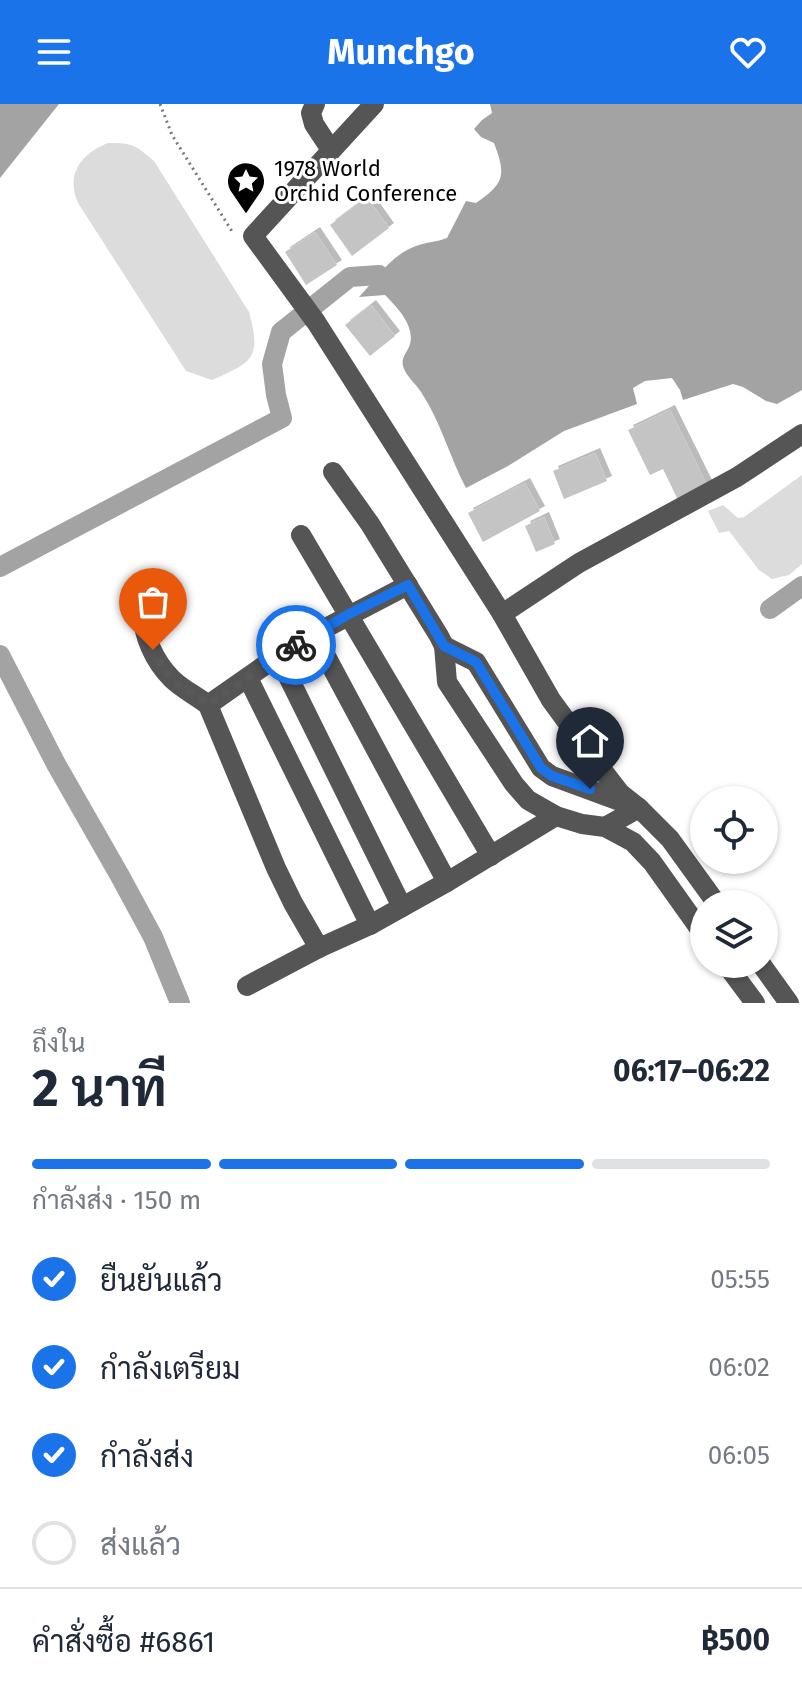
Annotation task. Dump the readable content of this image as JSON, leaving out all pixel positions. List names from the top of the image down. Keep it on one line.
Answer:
{"places":{"place":["1978 World Orchid Conference"]},"page":{"header":"Munchgo","heading":["2 นาที","ถึงใน","06:17–06:22"],"panel":["คำสั่งซื้อ #6861","฿500"],"bar":"กำลังส่ง · 150 m","list":[["ยืนยันแล้ว","05:55"],["กำลังเตรียม","06:02"],["กำลังส่ง","06:05"],"ส่งแล้ว"]}}
